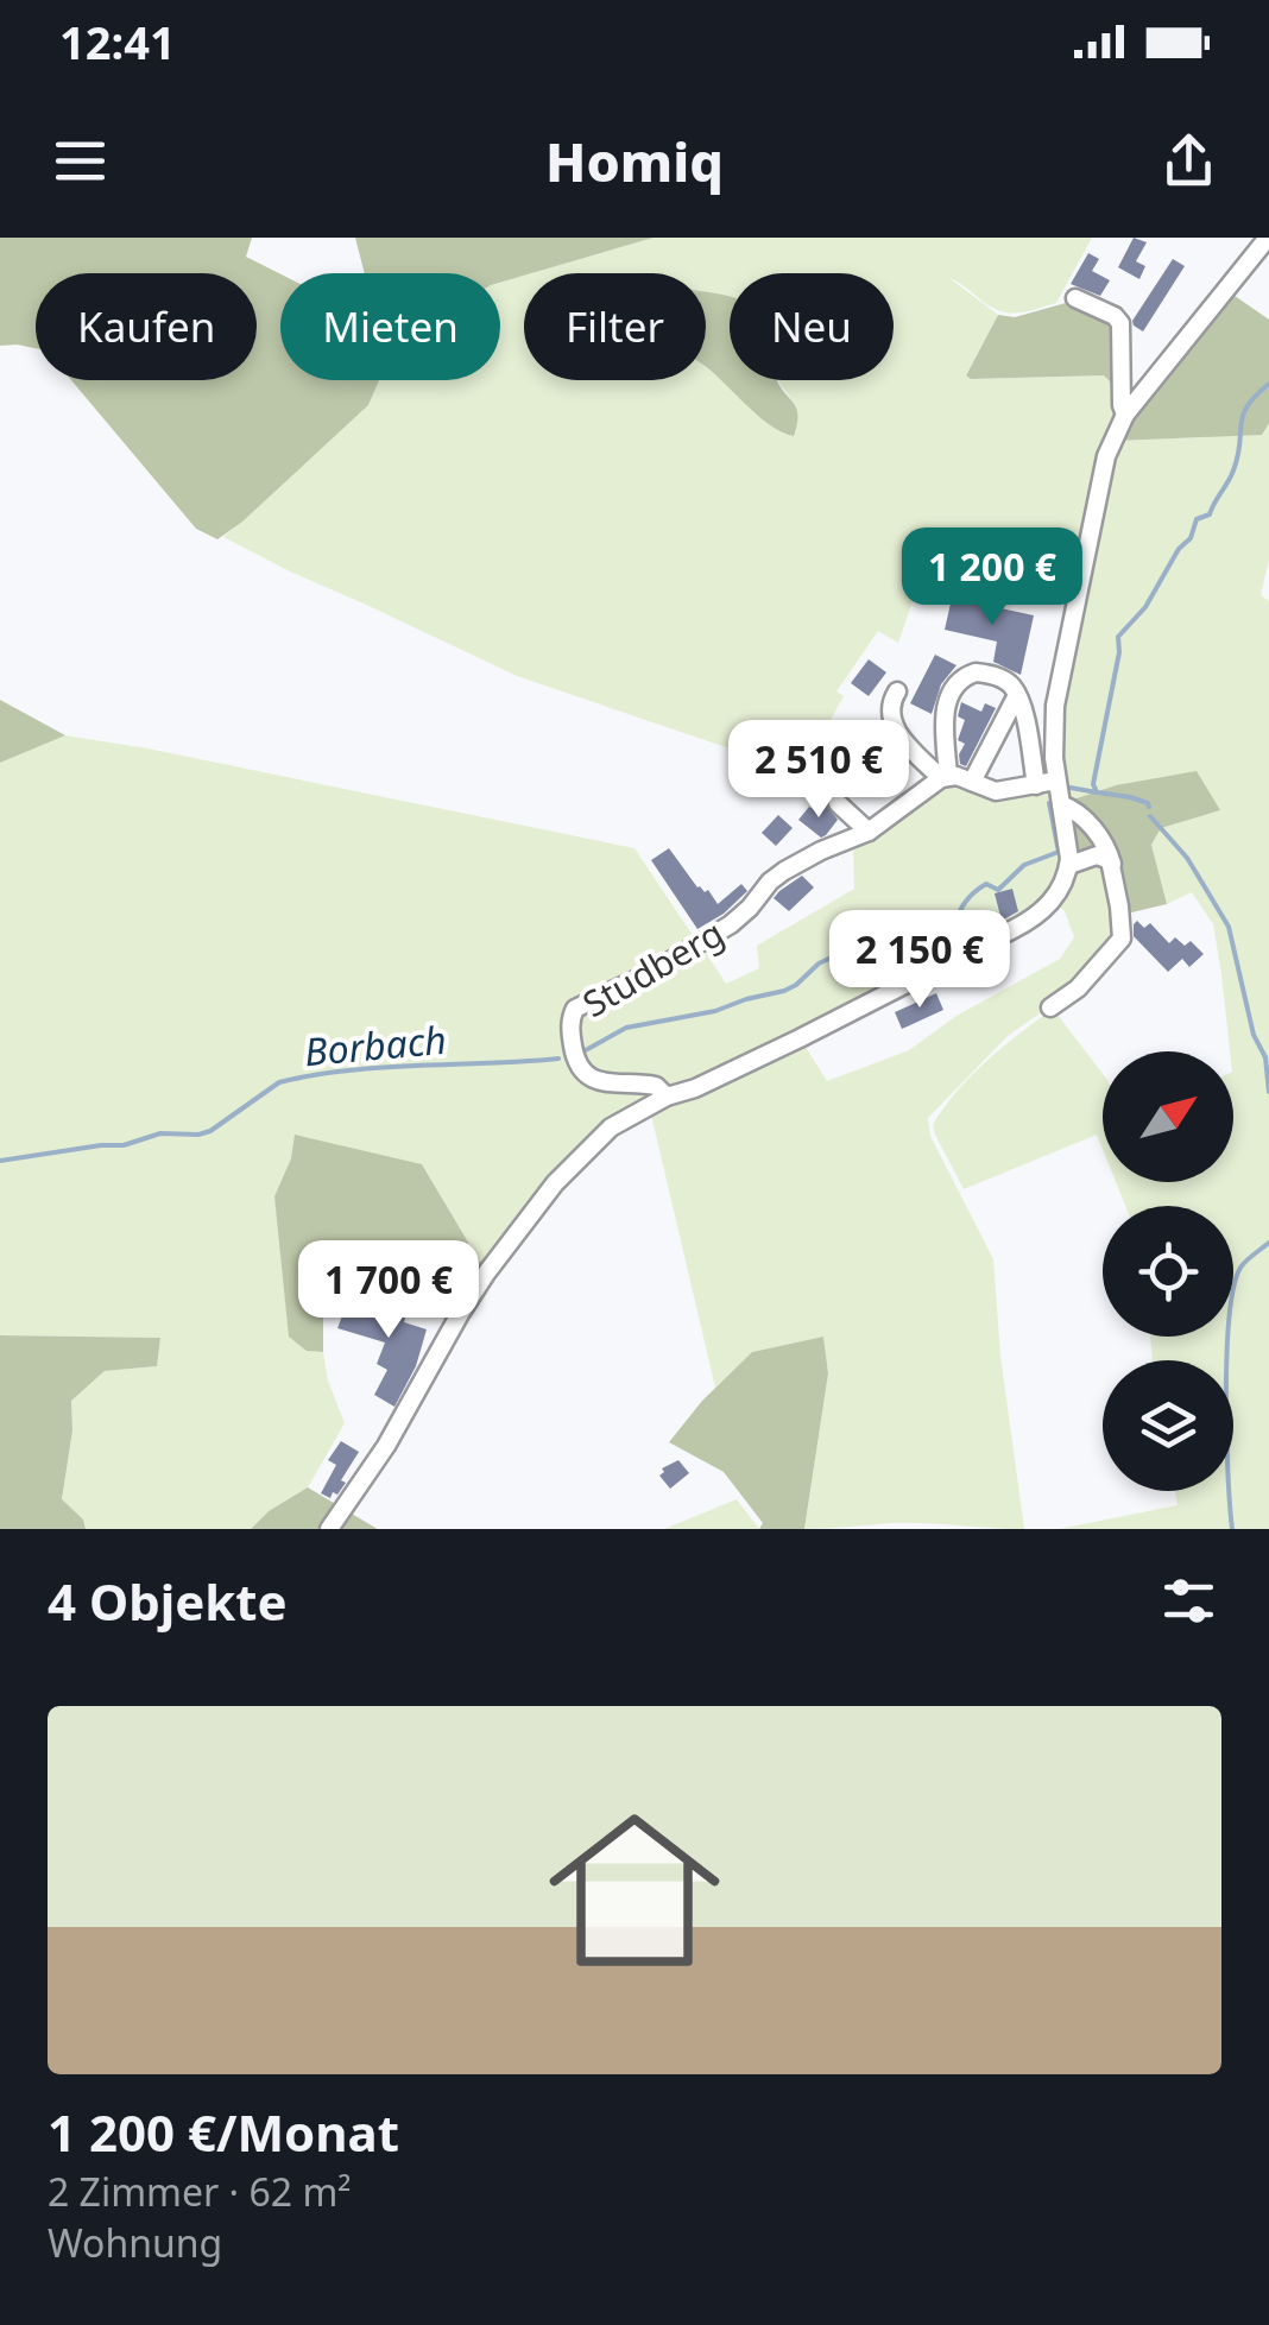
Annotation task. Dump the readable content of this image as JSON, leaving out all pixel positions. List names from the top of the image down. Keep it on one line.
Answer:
{"streets":{"street":["Studberg"]},"water":["Borbach"],"north":"top right","page":{"status":"12:41","header":"Homiq","chip":["Kaufen","Mieten","Filter","Neu"],"price":["1 200 €","2 510 €","2 150 €","1 700 €"],"heading":"4 Objekte","list":[{"name":"1 200 €/Monat","note":"2 Zimmer · 62 m² · Wohnung"}]}}
